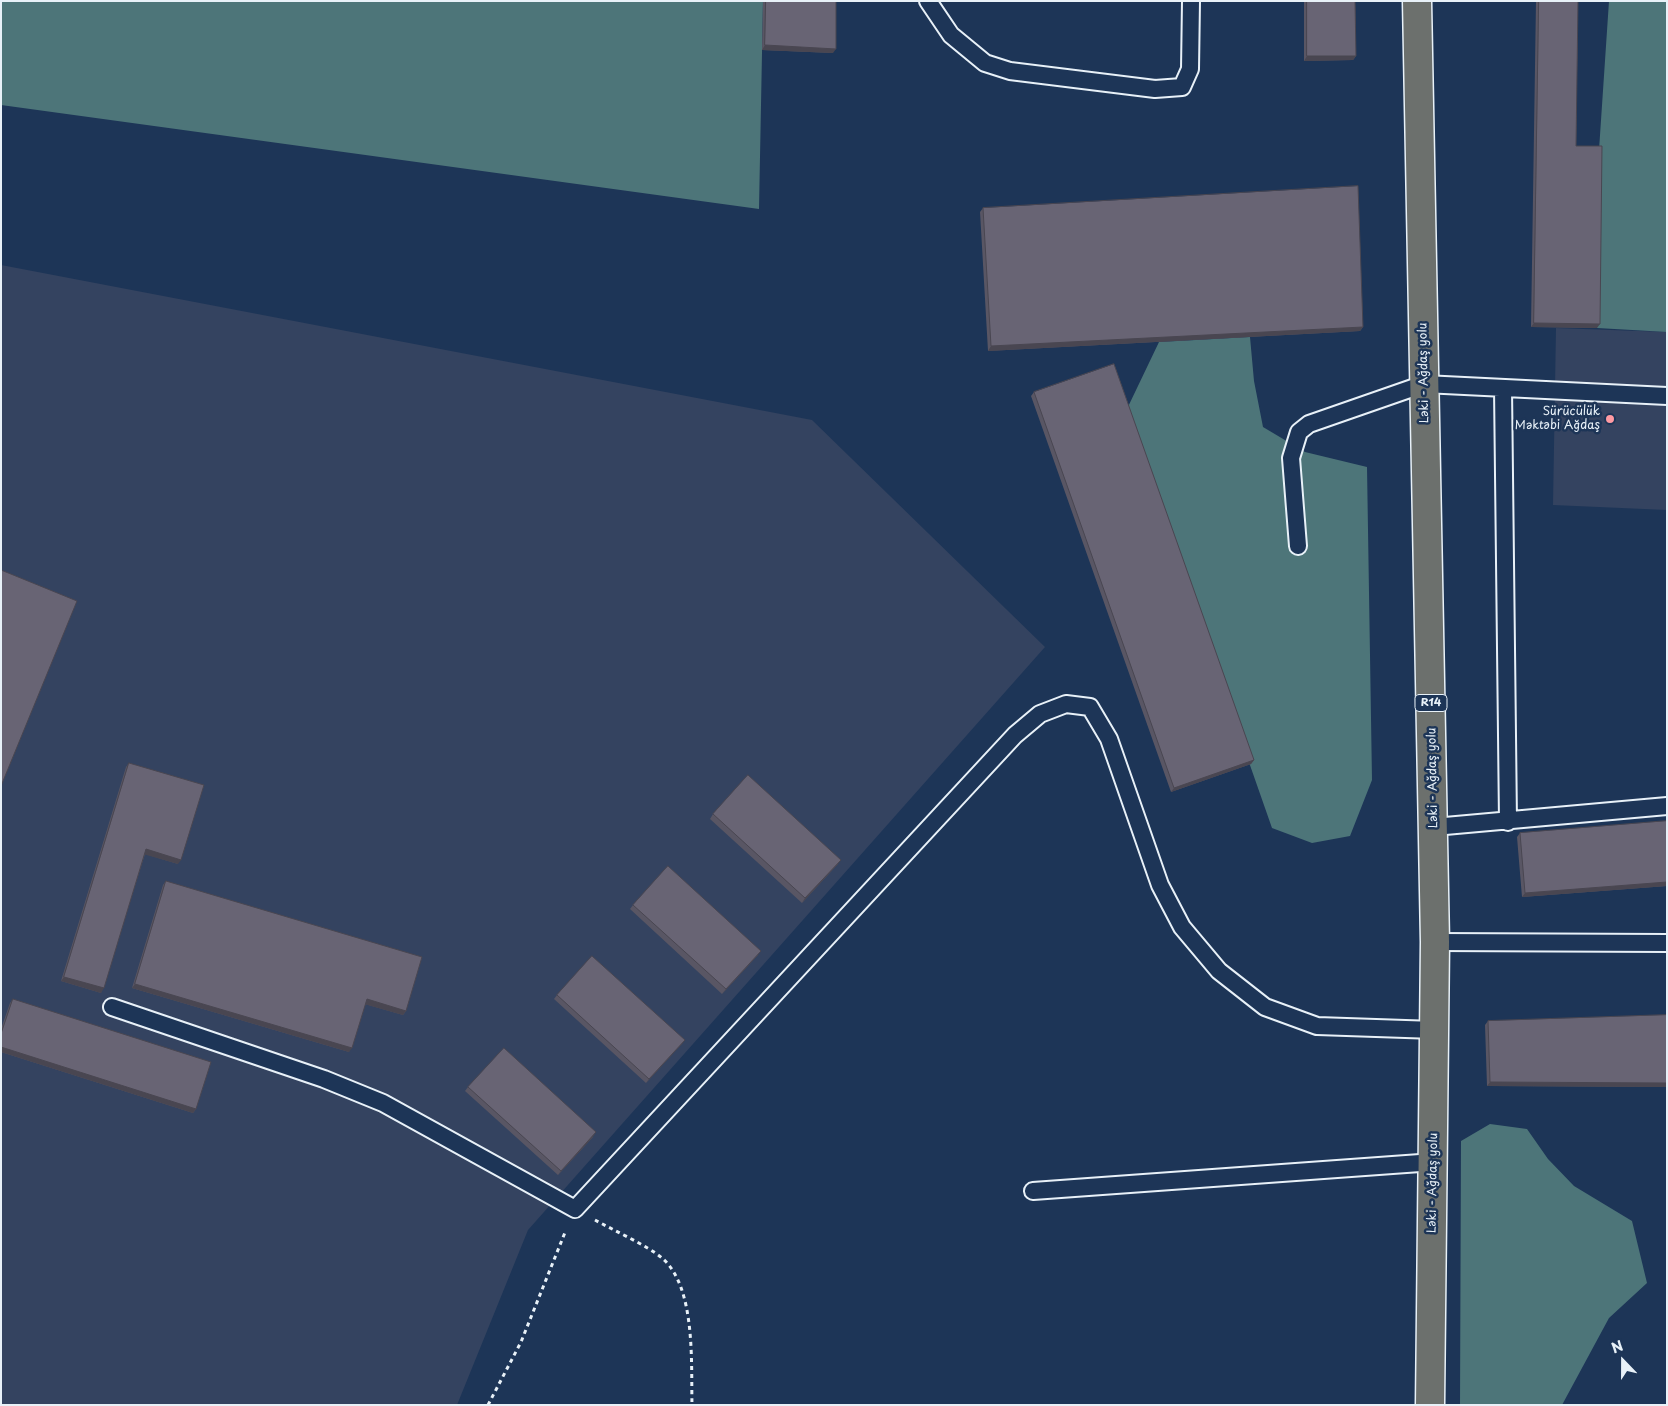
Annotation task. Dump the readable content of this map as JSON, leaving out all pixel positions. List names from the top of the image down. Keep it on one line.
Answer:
{"streets":{"main road":["Ləki - Ağdaş yolu","R14"]},"places":["Sürücülük Məktəbi Ağdaş"],"north":"top"}
